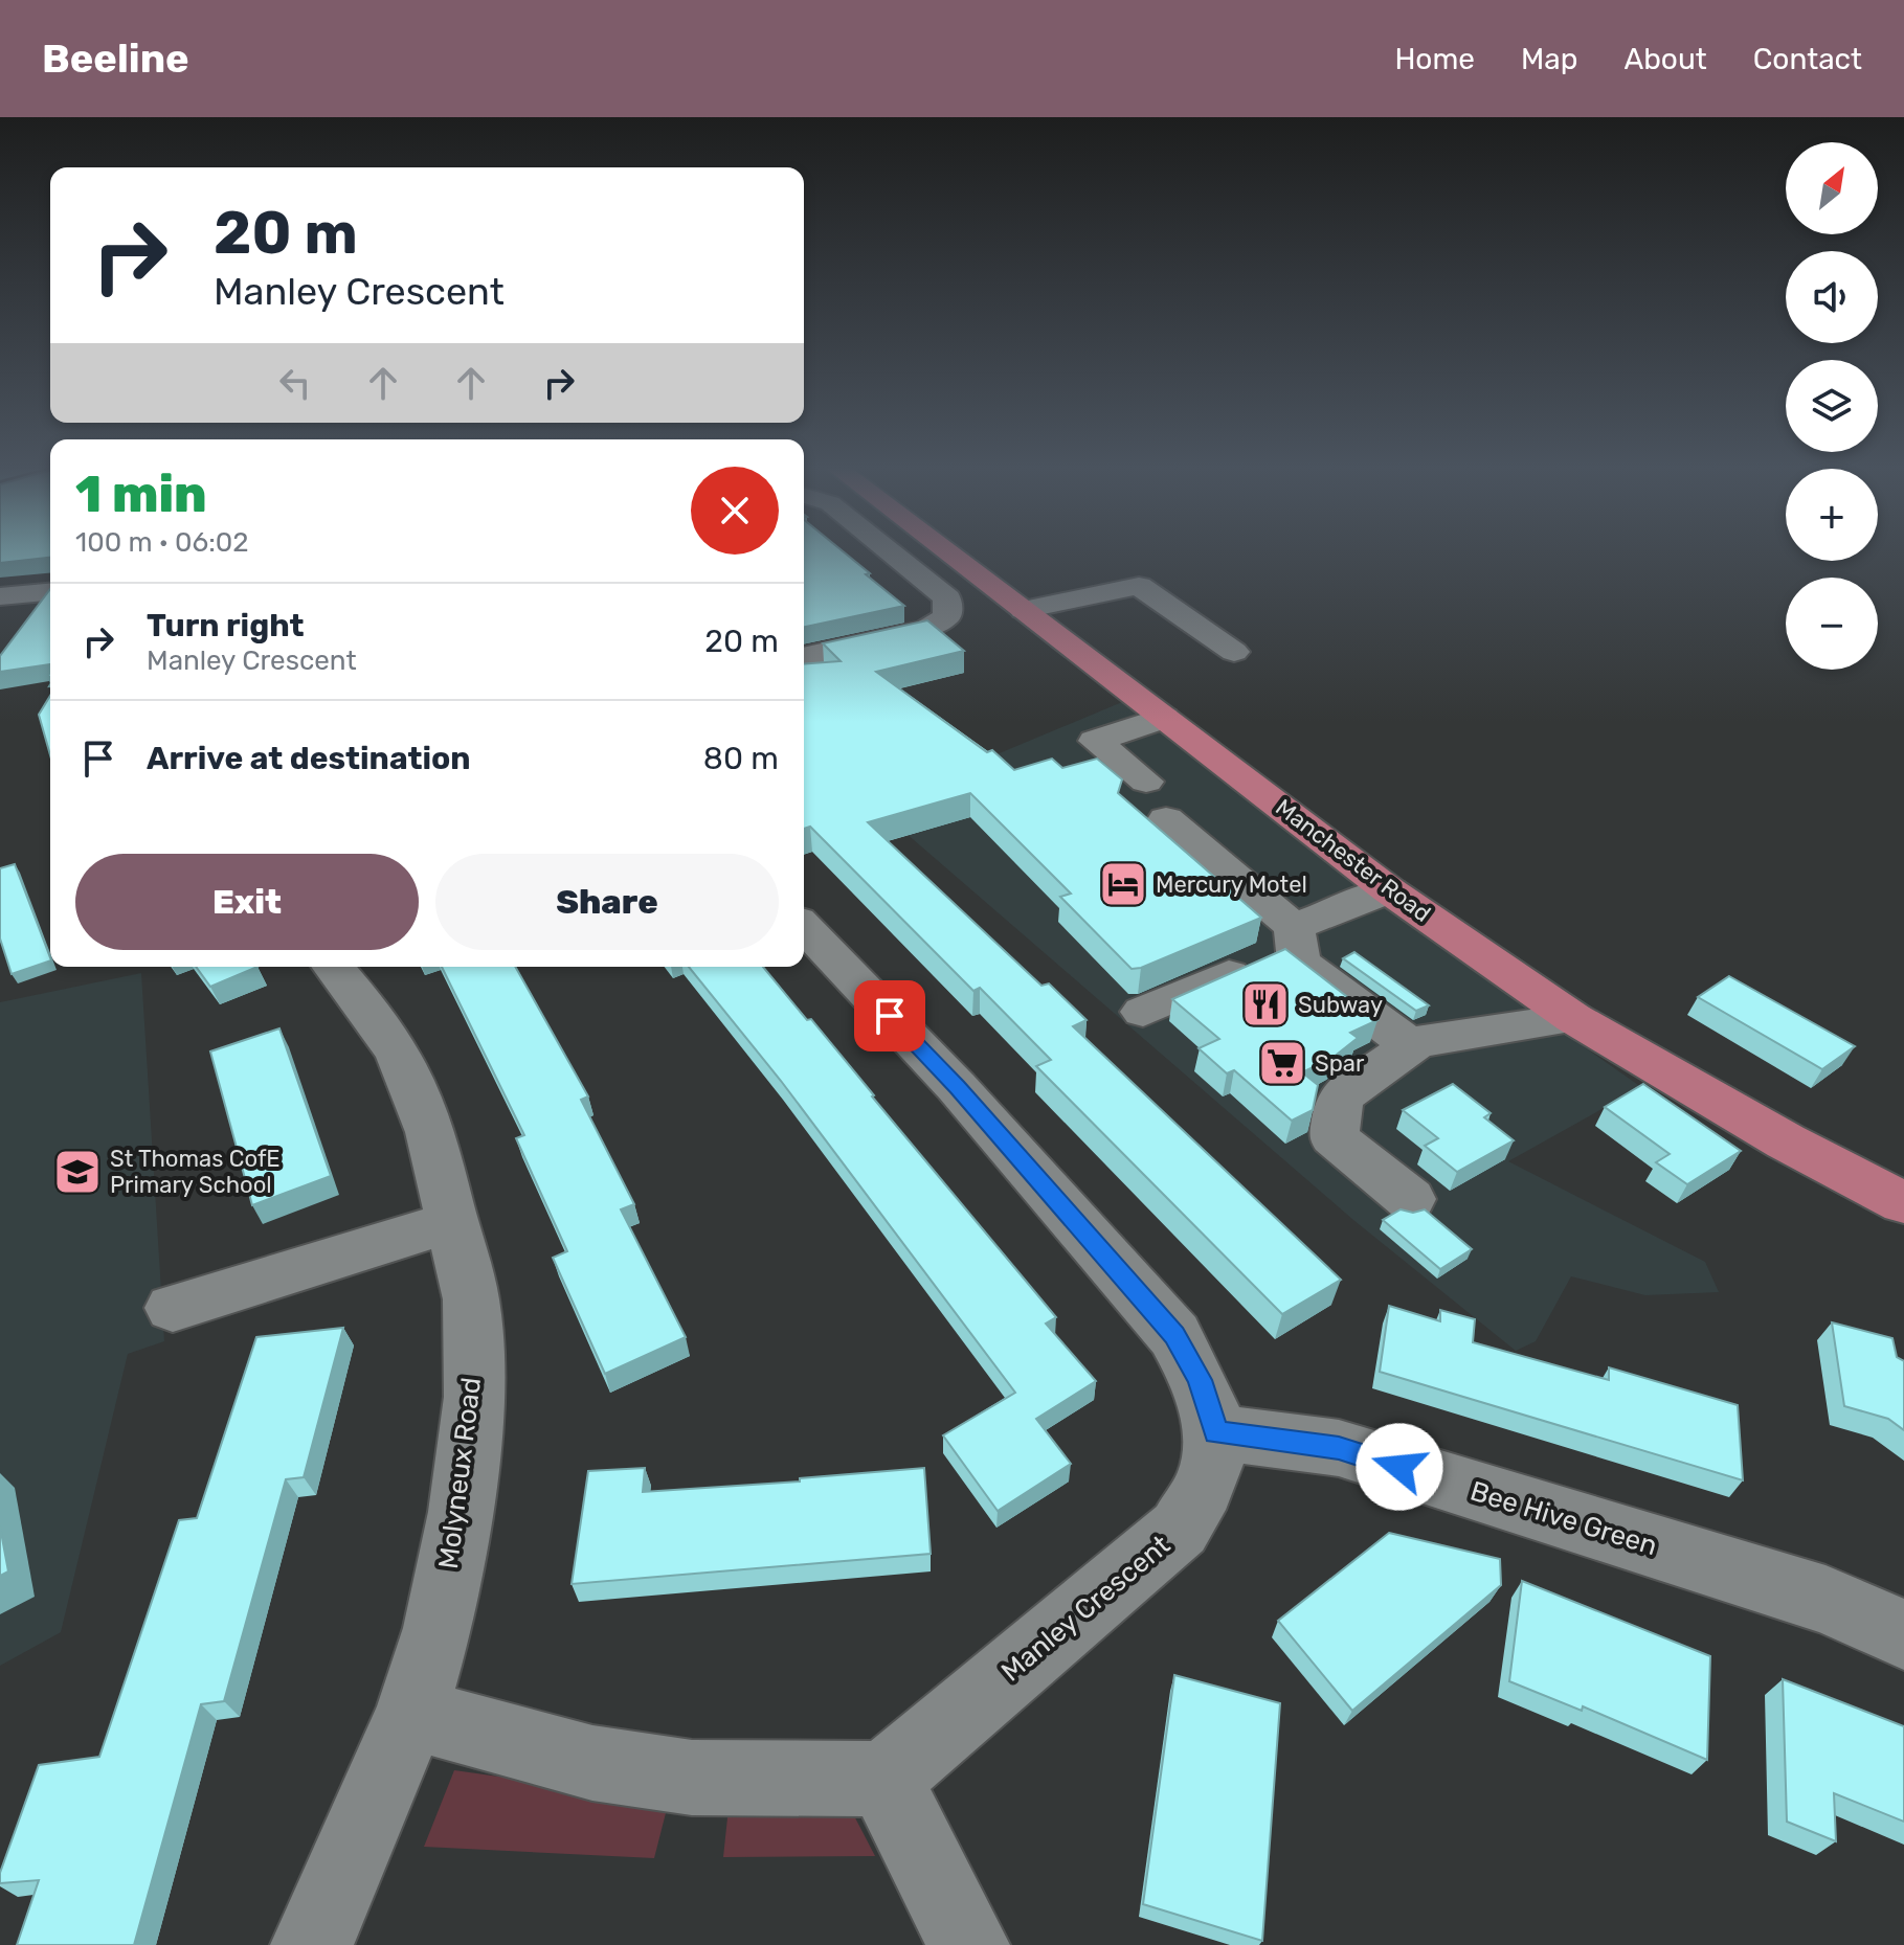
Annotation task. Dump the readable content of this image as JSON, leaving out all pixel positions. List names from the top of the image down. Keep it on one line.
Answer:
{"streets":{"main road":["Manchester Road"],"street":["Molyneux Road","Bee Hive Green","Manley Crescent"]},"crossings":[["Bee Hive Green","Manley Crescent"]],"places":{"hotel":["Mercury Motel"],"restaurant":["Subway"],"supermarket":["Spar"],"school or university":["St Thomas CofE Primary School"]},"north":"top right","page":{"header":"Beeline","nav":["Home","Map","About","Contact"],"map_buttons":["+","−"],"turn":["20 m","Manley Crescent"],"heading":["1 min","100 m · 06:02"],"list":[{"name":"Turn right","note":"Manley Crescent","value":"20 m"},{"name":"Arrive at destination","value":"80 m"}],"buttons":["Exit","Share"]}}
